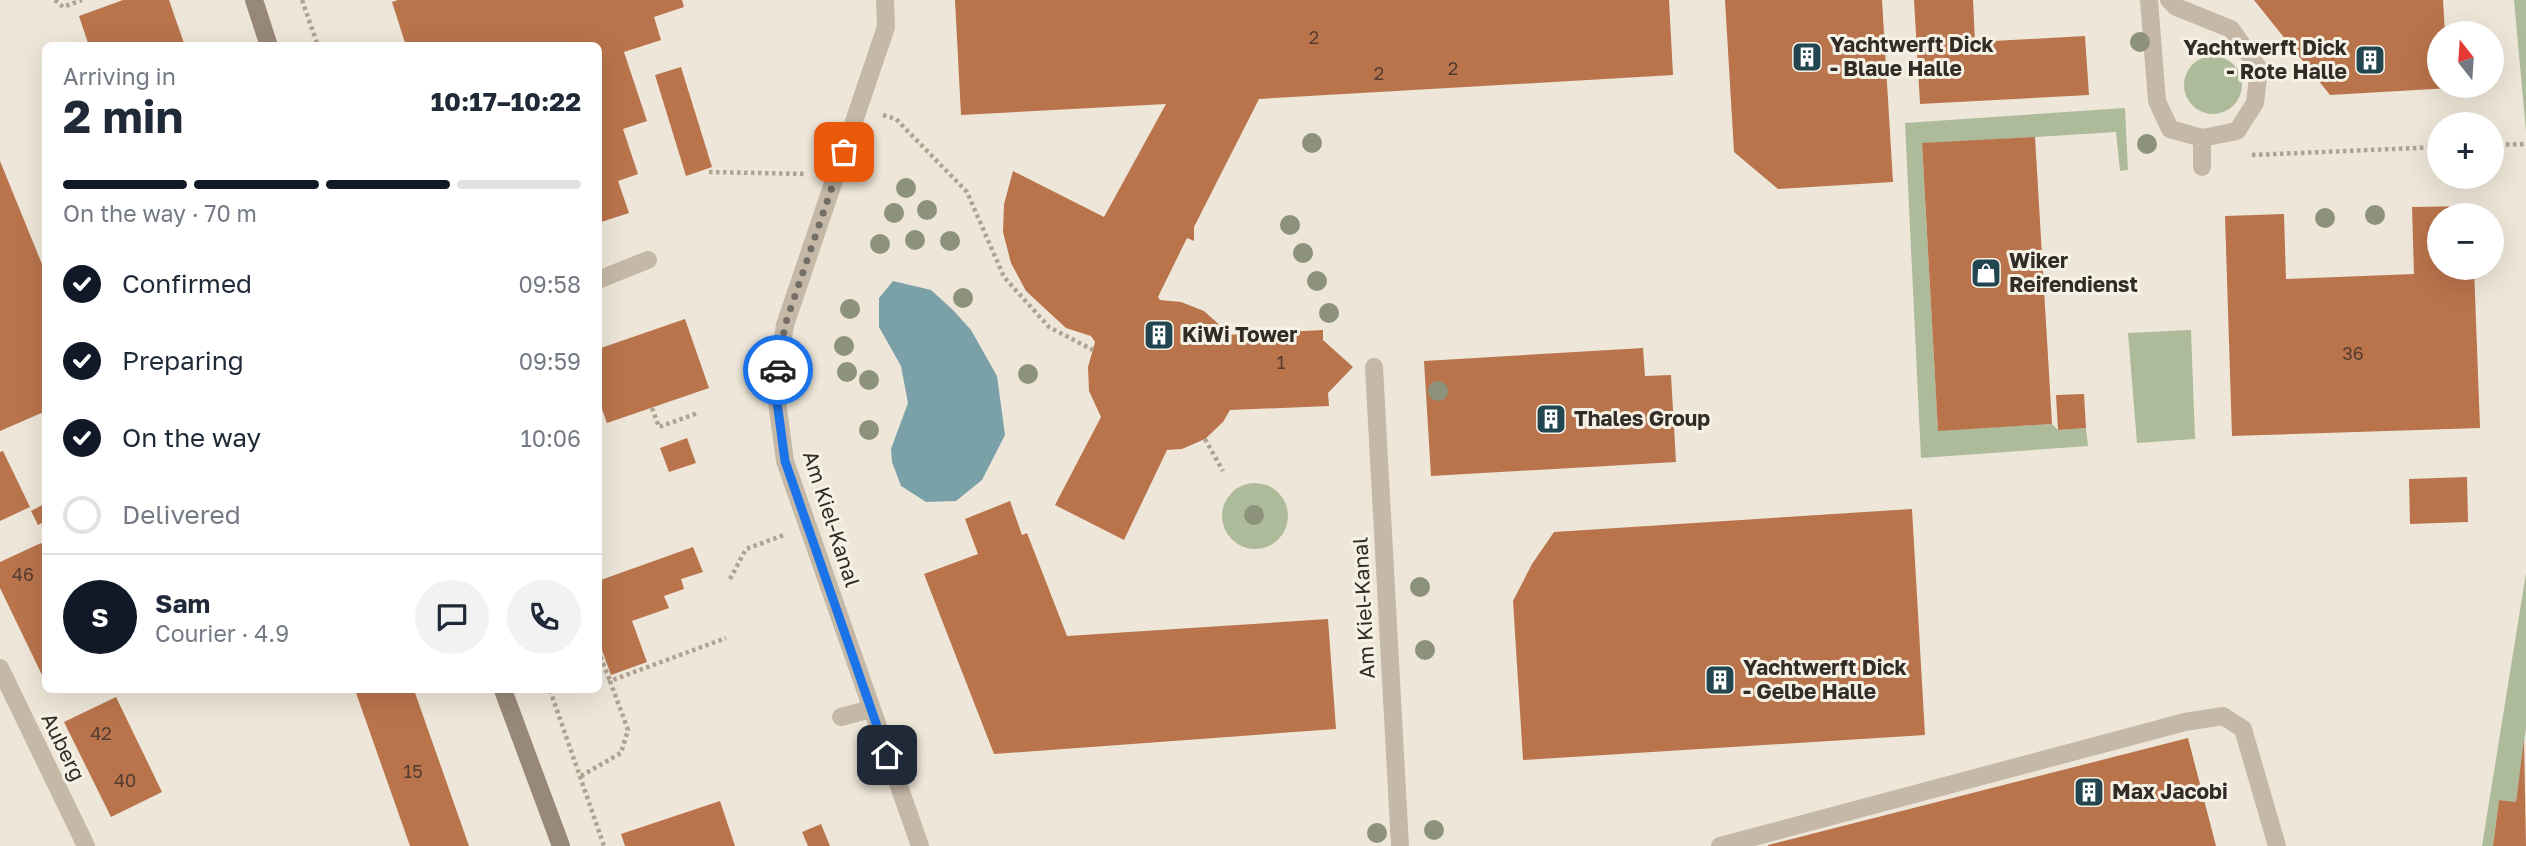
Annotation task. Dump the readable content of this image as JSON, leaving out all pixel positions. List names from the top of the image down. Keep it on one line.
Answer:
{"streets":{"street":["Am Kiel-Kanal","Auberg"]},"places":{"building":["Yachtwerft Dick - Blaue Halle","Yachtwerft Dick - Rote Halle","KiWi Tower","Thales Group","Yachtwerft Dick - Gelbe Halle","Max Jacobi"],"shop":["Wiker Reifendienst"]},"house_numbers":["2","2","2","36","1","46","42","15","40"],"north":"top","page":{"map_buttons":["+","−"],"heading":["2 min","Arriving in","10:17–10:22"],"panel":["Sam","Courier · 4.9"],"bar":"On the way · 70 m","list":[["Confirmed","09:58"],["Preparing","09:59"],["On the way","10:06"],"Delivered"],"round":"S"}}
